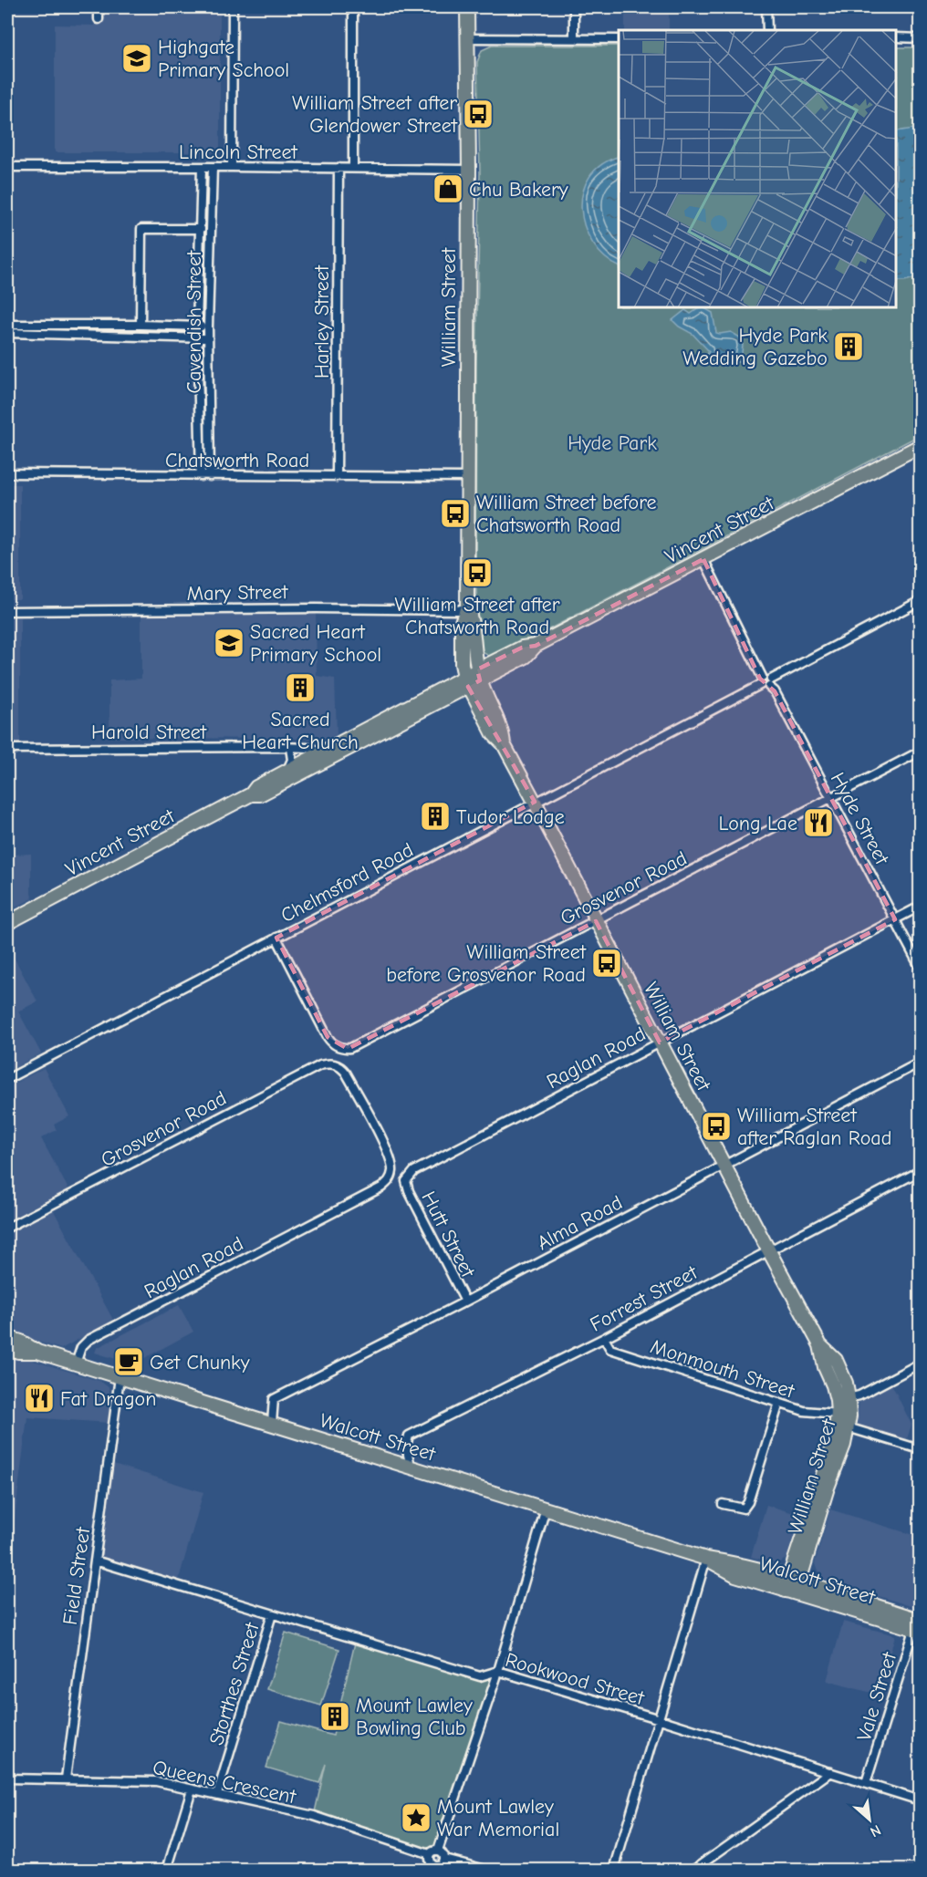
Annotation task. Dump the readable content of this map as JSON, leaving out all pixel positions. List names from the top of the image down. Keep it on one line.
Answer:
{"streets":{"main road":["William Street","Vincent Street","Walcott Street"],"street":["Lincoln Street","Cavendish Street","Harley Street","Chatsworth Road","Mary Street","Harold Street","Hyde Street","Chelmsford Road","Grosvenor Road","Raglan Road","Alma Road","Hutt Street","Forrest Street","Monmouth Street","Field Street","Rookwood Street","Storthes Street","Vale Street","Queens Crescent"]},"crossings":[["Lincoln Street","William Street"],["Lincoln Street","Cavendish Street"],["Lincoln Street","Harley Street"],["William Street","Chatsworth Road"],["William Street","Vincent Street"],["William Street","Mary Street"],["William Street","Chelmsford Road"],["William Street","Grosvenor Road"],["William Street","Raglan Road"],["William Street","Alma Road"],["William Street","Forrest Street"],["William Street","Monmouth Street"],["William Street","Walcott Street"],["Cavendish Street","Chatsworth Road"],["Harley Street","Chatsworth Road"],["Vincent Street","Harold Street"],["Hyde Street","Chelmsford Road"],["Hyde Street","Grosvenor Road"],["Hyde Street","Raglan Road"],["Chelmsford Road","Grosvenor Road"],["Grosvenor Road","Raglan Road"],["Raglan Road","Hutt Street"],["Raglan Road","Walcott Street"],["Alma Road","Hutt Street"],["Alma Road","Walcott Street"],["Forrest Street","Monmouth Street"],["Forrest Street","Walcott Street"],["Walcott Street","Field Street"],["Walcott Street","Vale Street"],["Field Street","Rookwood Street"],["Field Street","Queens Crescent"],["Rookwood Street","Storthes Street"],["Rookwood Street","Vale Street"],["Storthes Street","Queens Crescent"]],"parks":["Hyde Park"],"places":{"school or university":["Highgate Primary School","Sacred Heart Primary School"],"bus stop":["William Street after Glendower Street","William Street before Chatsworth Road","William Street after Chatsworth Road","William Street before Grosvenor Road","William Street after Raglan Road"],"shop":["Chu Bakery"],"building":["Hyde Park Wedding Gazebo","Sacred Heart Church","Tudor Lodge","Mount Lawley Bowling Club"],"restaurant":["Long Lae","Fat Dragon"],"cafe":["Get Chunky"],"place":["Mount Lawley War Memorial"]},"north":"bottom right"}
